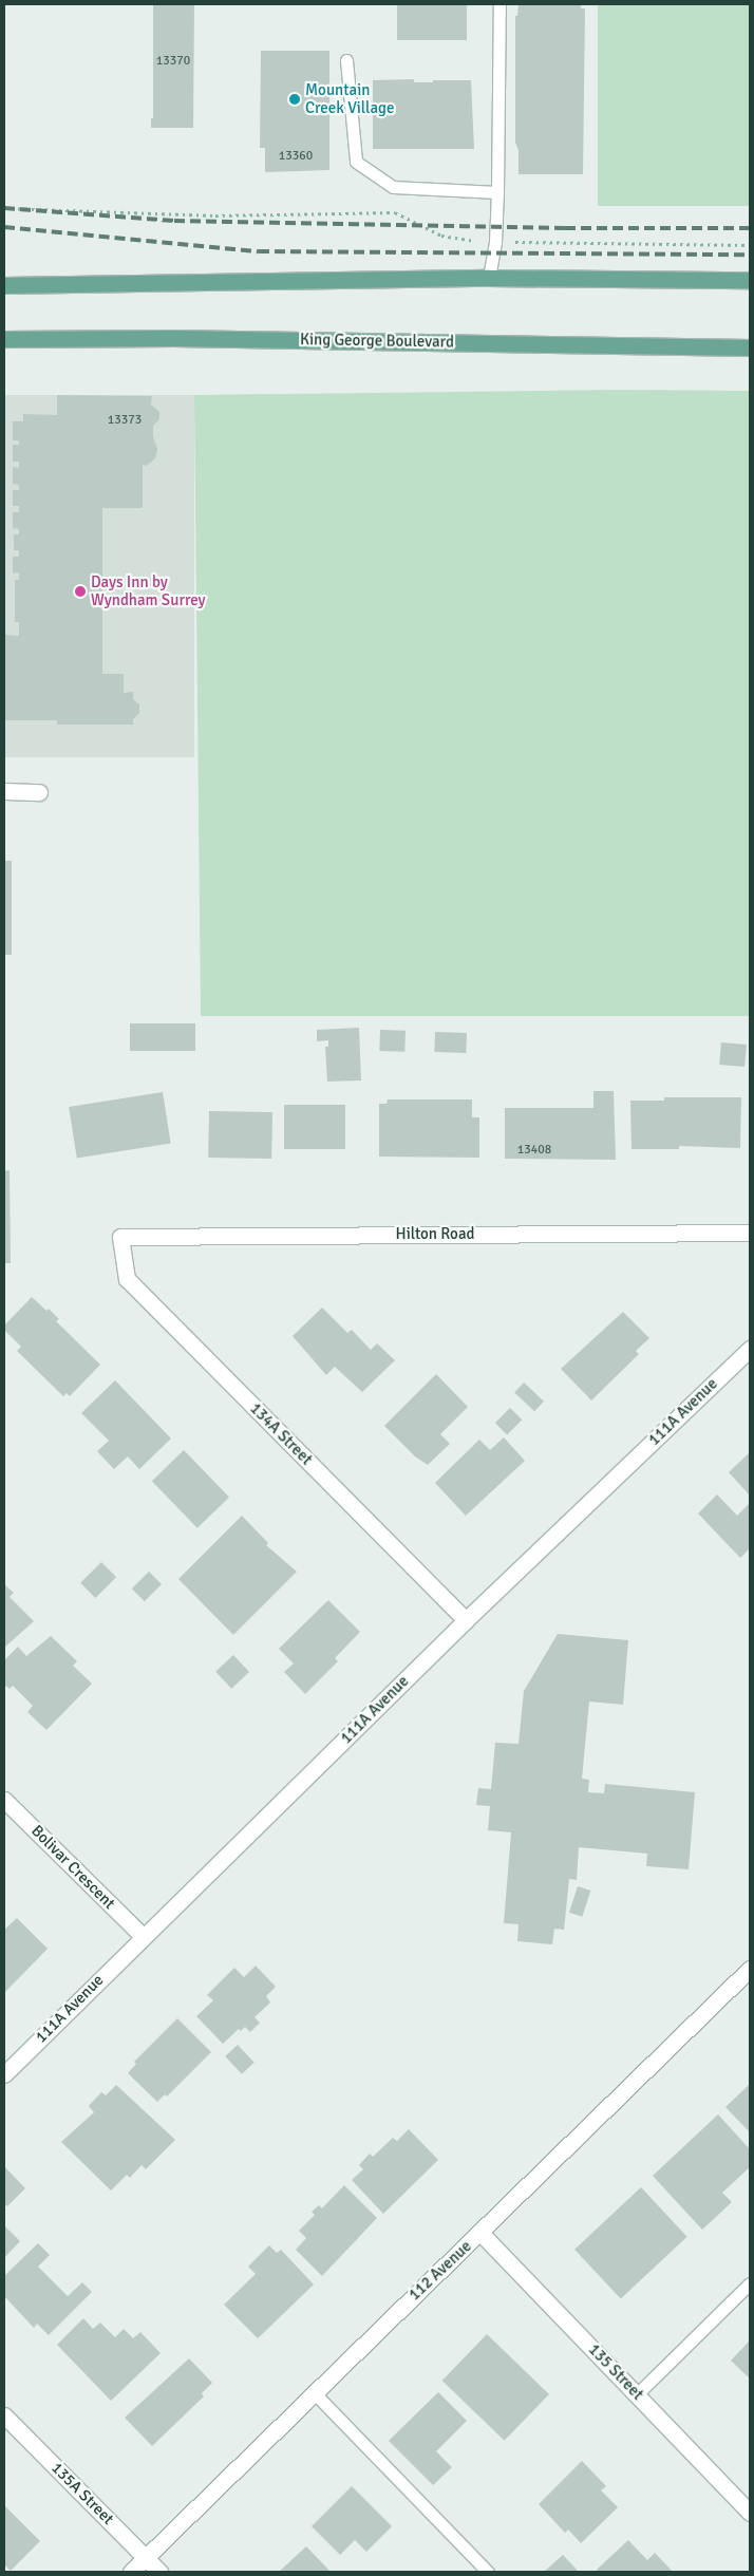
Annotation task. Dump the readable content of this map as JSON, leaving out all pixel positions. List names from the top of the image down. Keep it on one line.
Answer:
{"streets":{"main road":["King George Boulevard"],"street":["Hilton Road","111A Avenue","134A Street","Bolivar Crescent","112 Avenue","135 Street","135A Street"]},"crossings":[["Hilton Road","134A Street"],["111A Avenue","134A Street"],["111A Avenue","Bolivar Crescent"],["112 Avenue","135 Street"],["112 Avenue","135A Street"]],"places":["Mountain Creek Village","Days Inn by Wyndham Surrey"],"house_numbers":["13370","13360","13373","13408"]}
